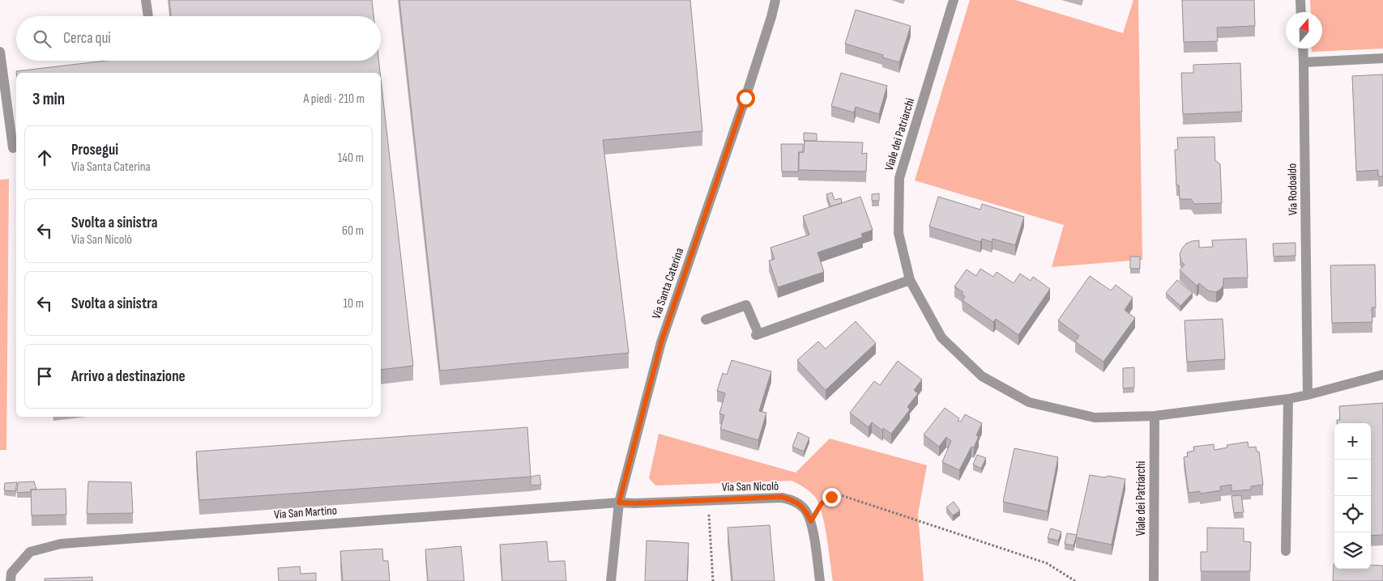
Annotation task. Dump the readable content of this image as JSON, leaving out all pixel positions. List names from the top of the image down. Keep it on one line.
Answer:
{"streets":{"street":["Viale dei Patriarchi","Via Rodoaldo","Via Santa Caterina","Via San Nicolò","Via San Martino"]},"crossings":[["Viale dei Patriarchi","Via Rodoaldo"],["Via Santa Caterina","Via San Nicolò"],["Via Santa Caterina","Via San Martino"],["Via San Nicolò","Via San Martino"]],"north":"top","page":{"search":"Cerca qui","heading":["3 min","A piedi · 210 m"],"list":[["Prosegui","Via Santa Caterina","140 m"],["Svolta a sinistra","Via San Nicolò","60 m"],["Svolta a sinistra","10 m"],"Arrivo a destinazione"],"map_buttons":["+","−"]}}
